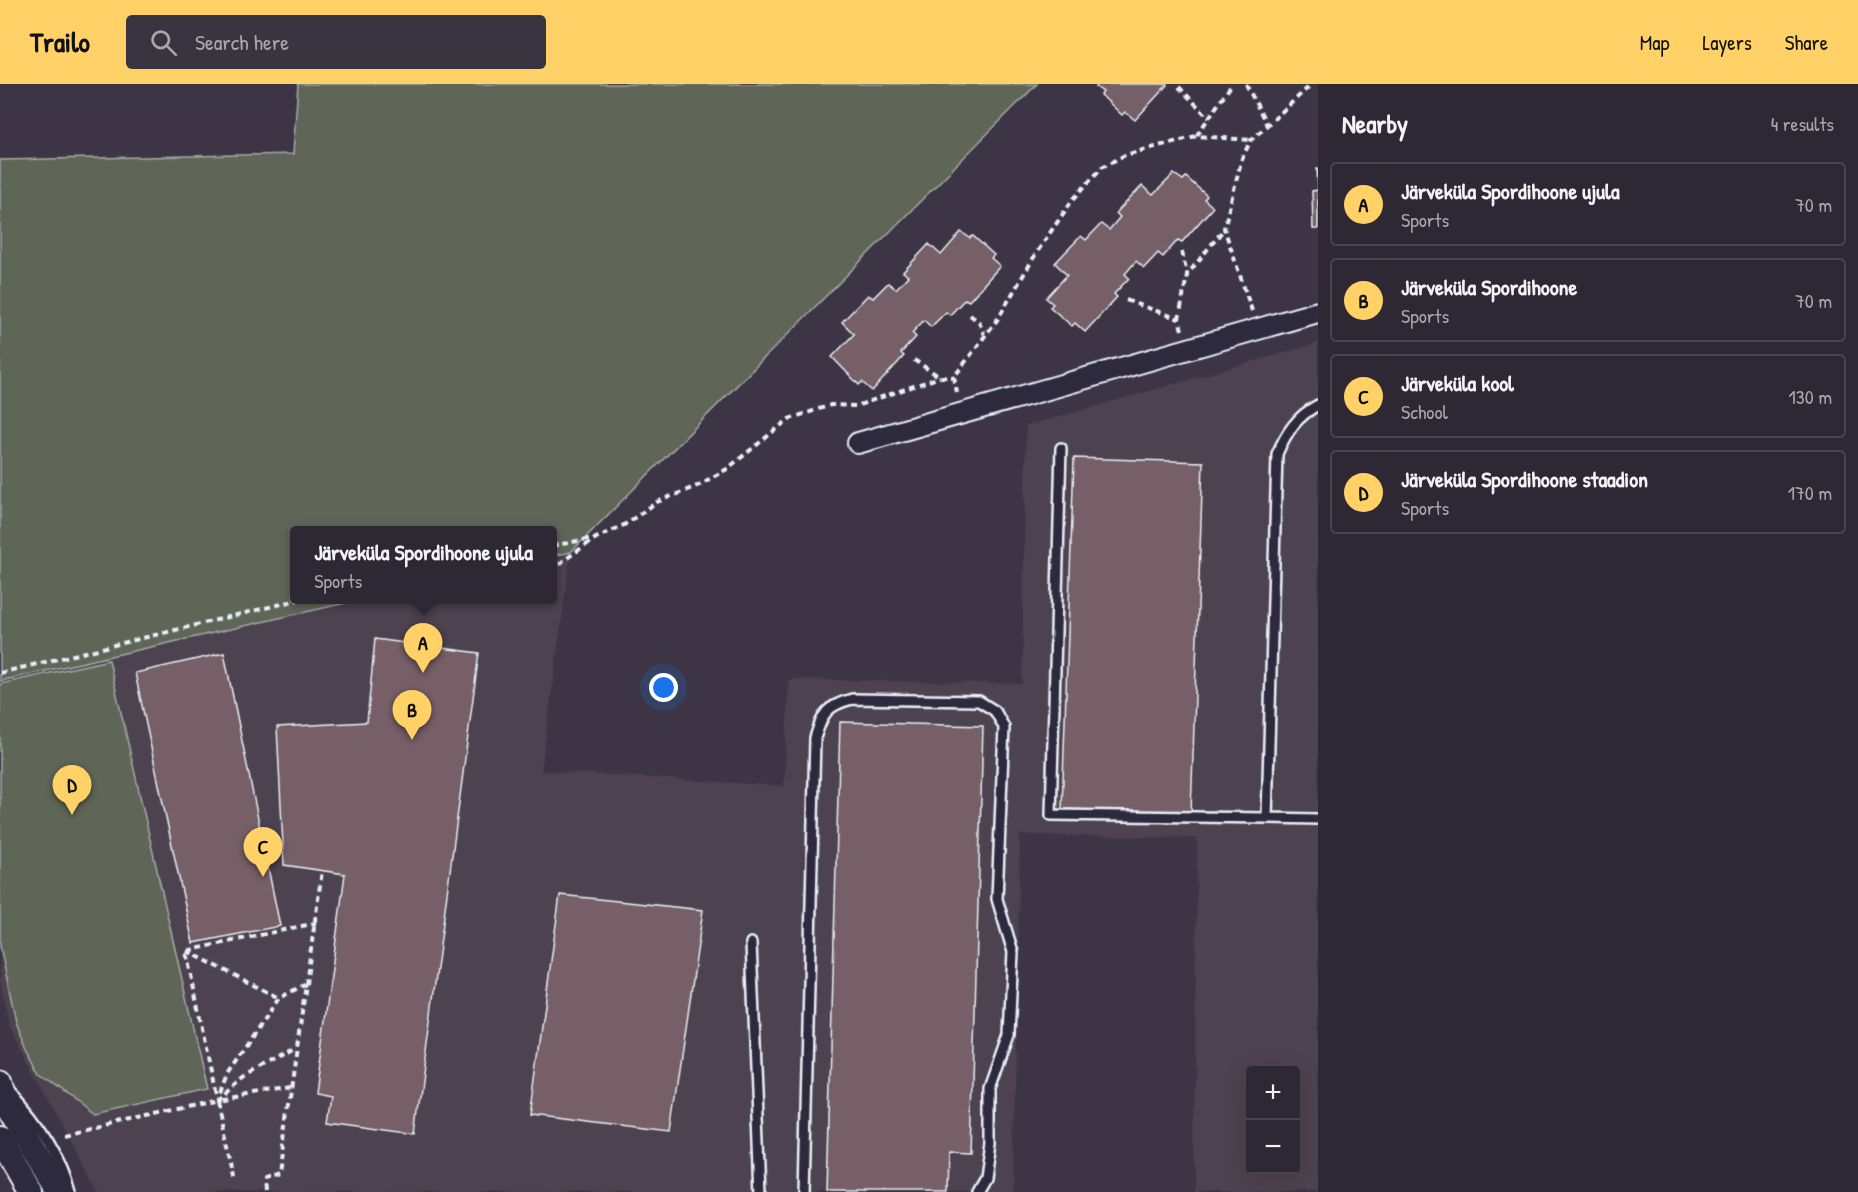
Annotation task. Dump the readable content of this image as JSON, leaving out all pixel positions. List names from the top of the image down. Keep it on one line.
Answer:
{"page":{"header":"Trailo","search":"Search here","nav":["Map","Layers","Share"],"heading":["Nearby","4 results"],"list":[{"mark":"A","name":"Järveküla Spordihoone ujula","note":"Sports","value":"70 m"},{"mark":"B","name":"Järveküla Spordihoone","note":"Sports","value":"70 m"},{"mark":"C","name":"Järveküla kool","note":"School","value":"130 m"},{"mark":"D","name":"Järveküla Spordihoone staadion","note":"Sports","value":"170 m"}],"popup":["Järveküla Spordihoone ujula","Sports"],"pins":["A","B","D","C"],"map_buttons":["+","−"]}}
